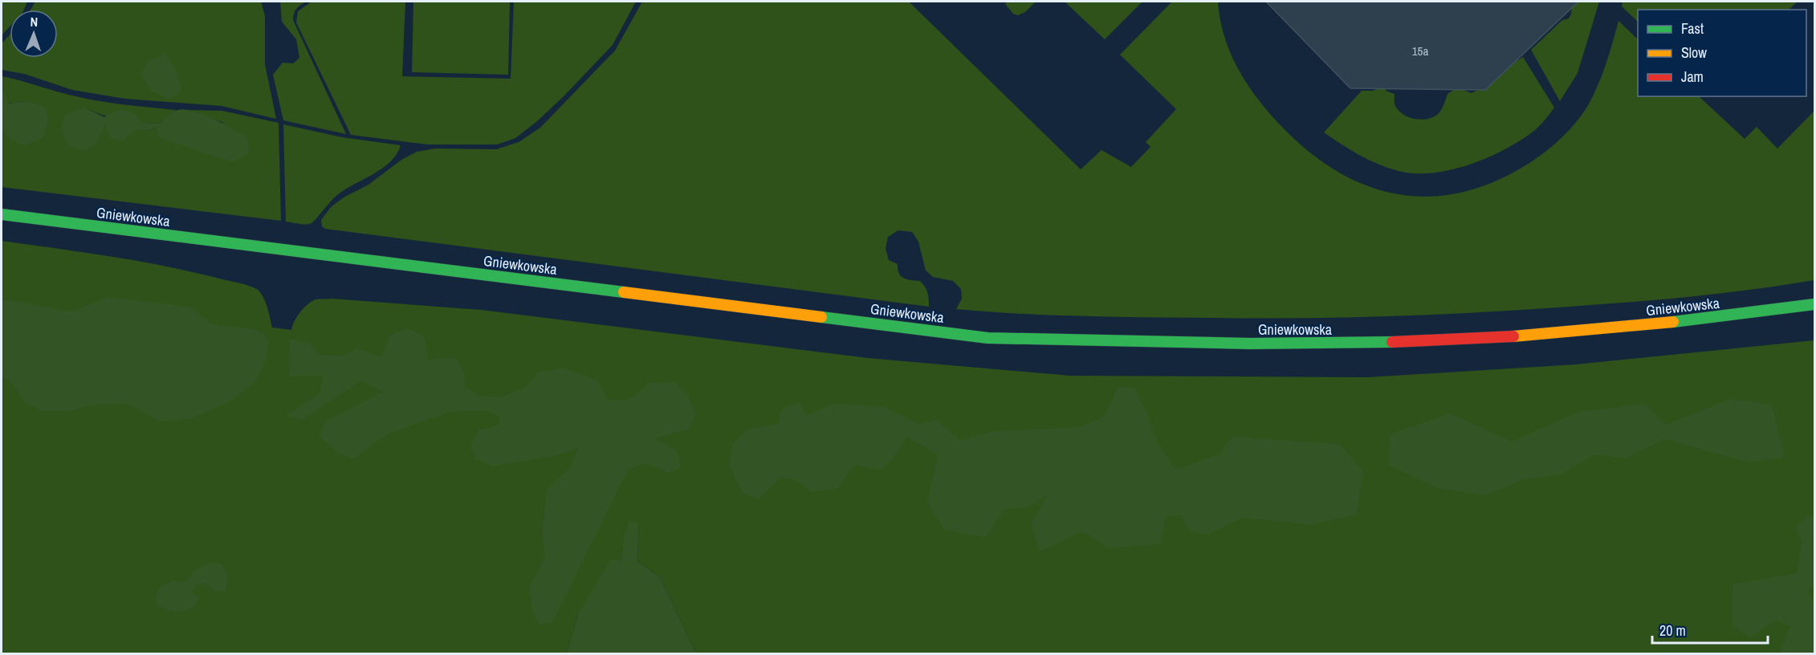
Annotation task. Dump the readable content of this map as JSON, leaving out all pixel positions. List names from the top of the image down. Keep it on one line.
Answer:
{"streets":{"main road":["Gniewkowska"]},"house_numbers":["15a"],"legend":["Fast","Slow","Jam"],"scale_bar":"20 m","north":"top"}
